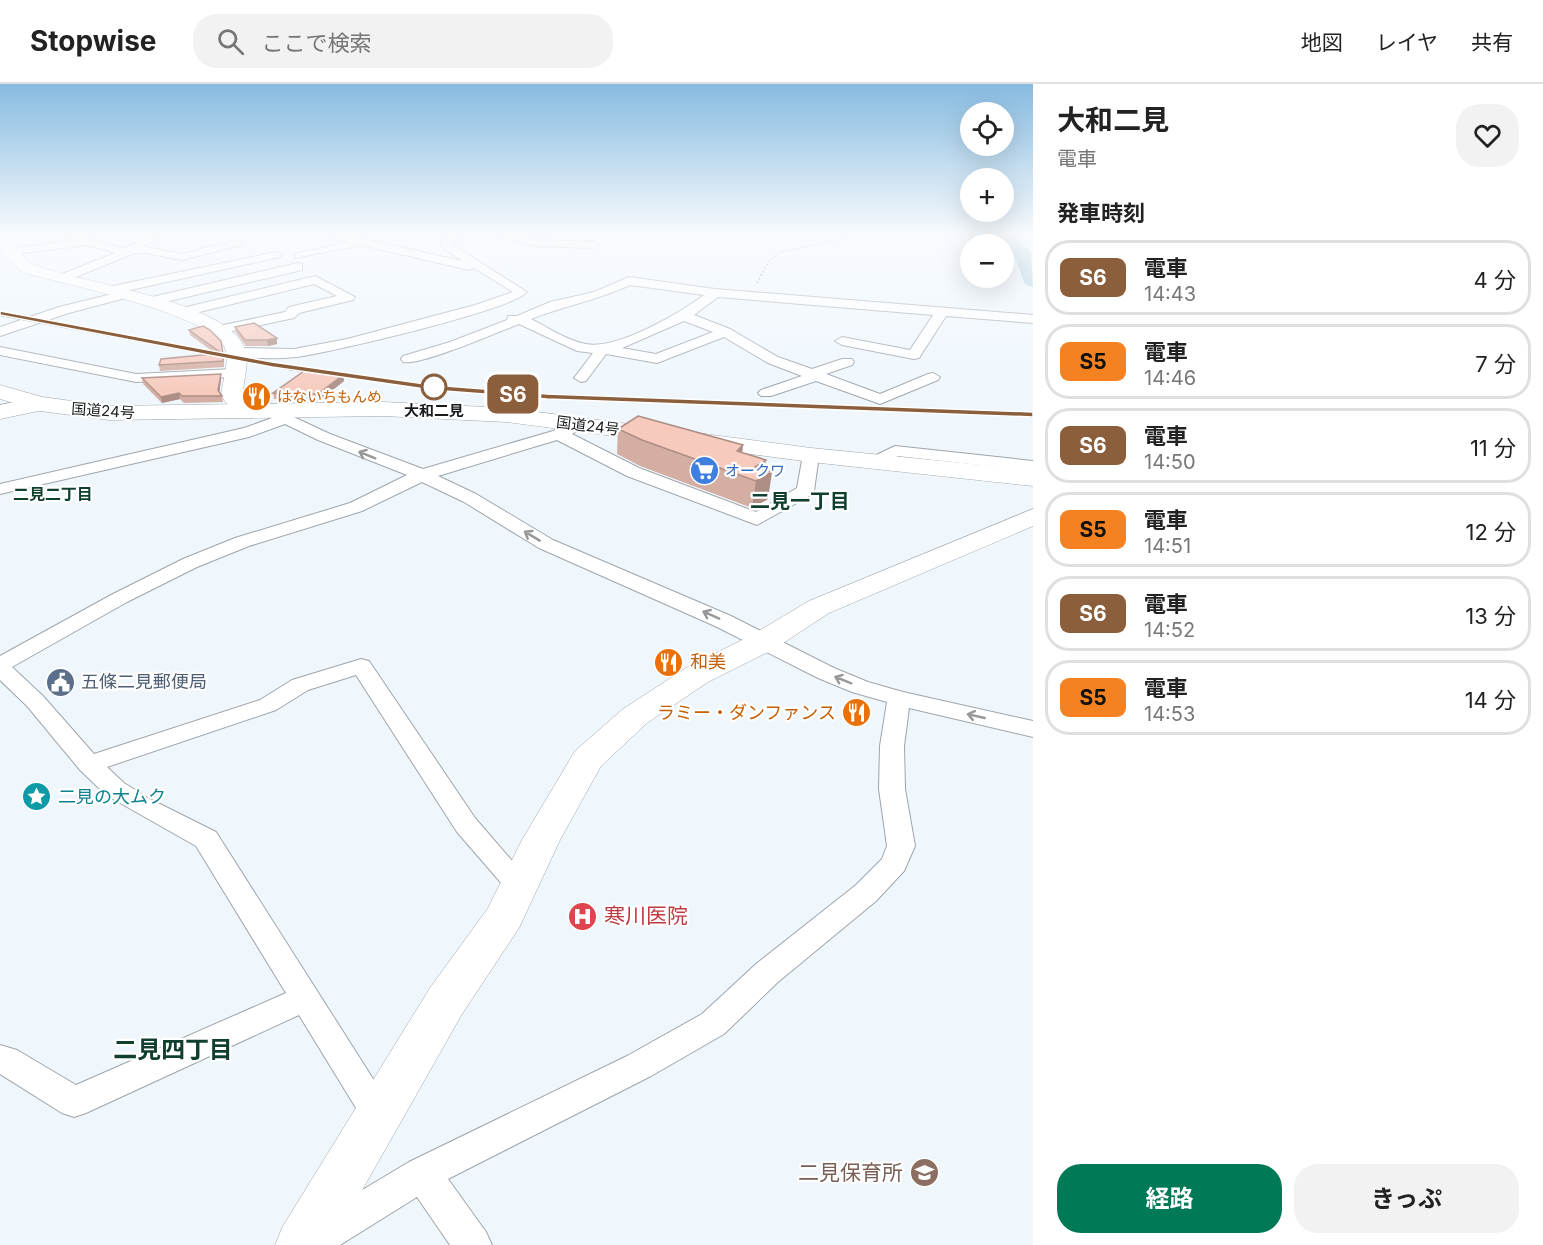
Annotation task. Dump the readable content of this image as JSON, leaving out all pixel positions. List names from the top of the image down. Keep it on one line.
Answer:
{"streets":{"highway":["国道24号"]},"districts":["二見二丁目","二見一丁目","二見四丁目"],"places":{"other":["大和二見"],"restaurant":["はないちもんめ","和美","ラミー・ダンファンス"],"supermarket":["オークワ"],"public building":["五條二見郵便局"],"place":["二見の大ムク"],"hospital":["寒川医院"],"school or university":["二見保育所"]},"page":{"header":"Stopwise","search":"ここで検索","nav":["地図","レイヤ","共有"],"on_map":"S6","heading":[["大和二見","電車"],"発車時刻"],"map_buttons":["+","−"],"list":[{"mark":"S6","name":"電車","note":"14:43","value":"4 分"},{"mark":"S5","name":"電車","note":"14:46","value":"7 分"},{"mark":"S6","name":"電車","note":"14:50","value":"11 分"},{"mark":"S5","name":"電車","note":"14:51","value":"12 分"},{"mark":"S6","name":"電車","note":"14:52","value":"13 分"},{"mark":"S5","name":"電車","note":"14:53","value":"14 分"}],"buttons":["経路","きっぷ"]}}
